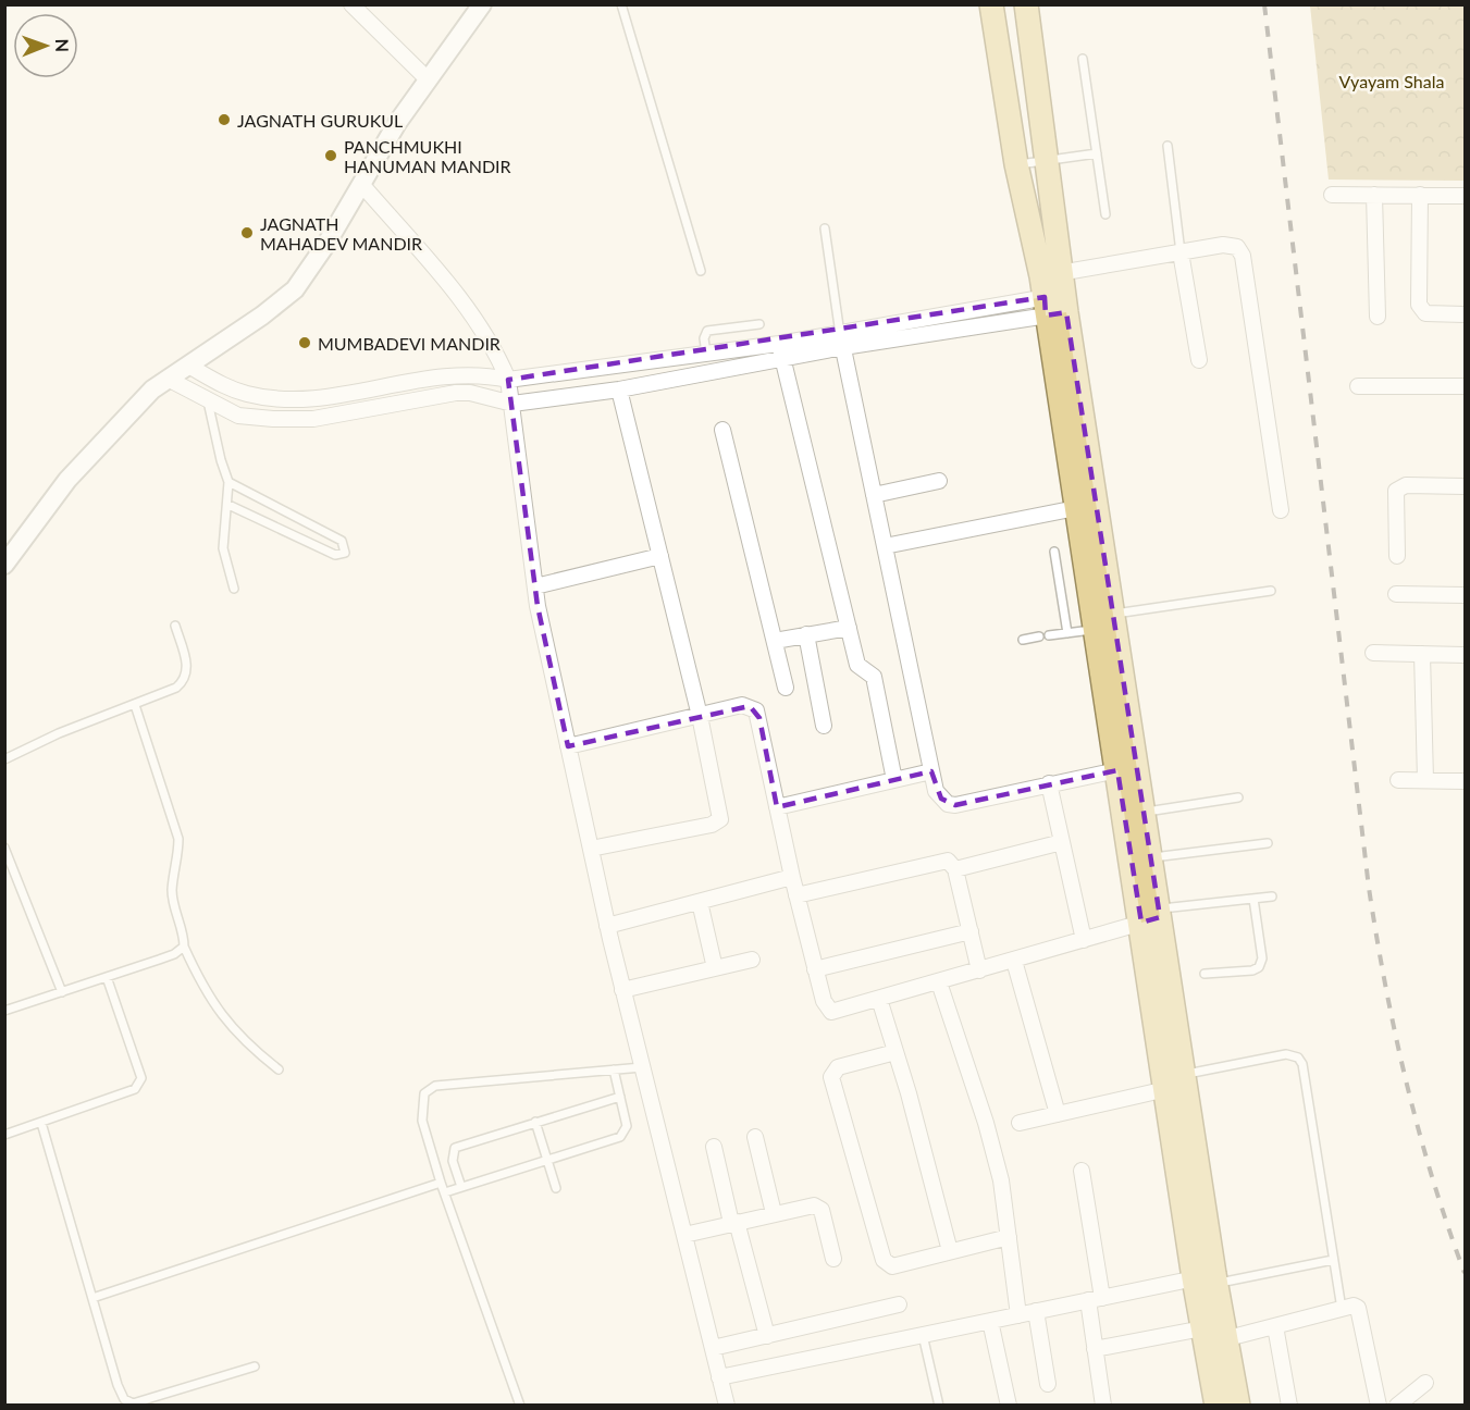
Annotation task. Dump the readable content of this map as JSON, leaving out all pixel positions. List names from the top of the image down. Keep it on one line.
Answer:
{"parks":["Vyayam Shala"],"places":["JAGNATH GURUKUL","PANCHMUKHI HANUMAN MANDIR","JAGNATH MAHADEV MANDIR","MUMBADEVI MANDIR"],"north":"right"}
